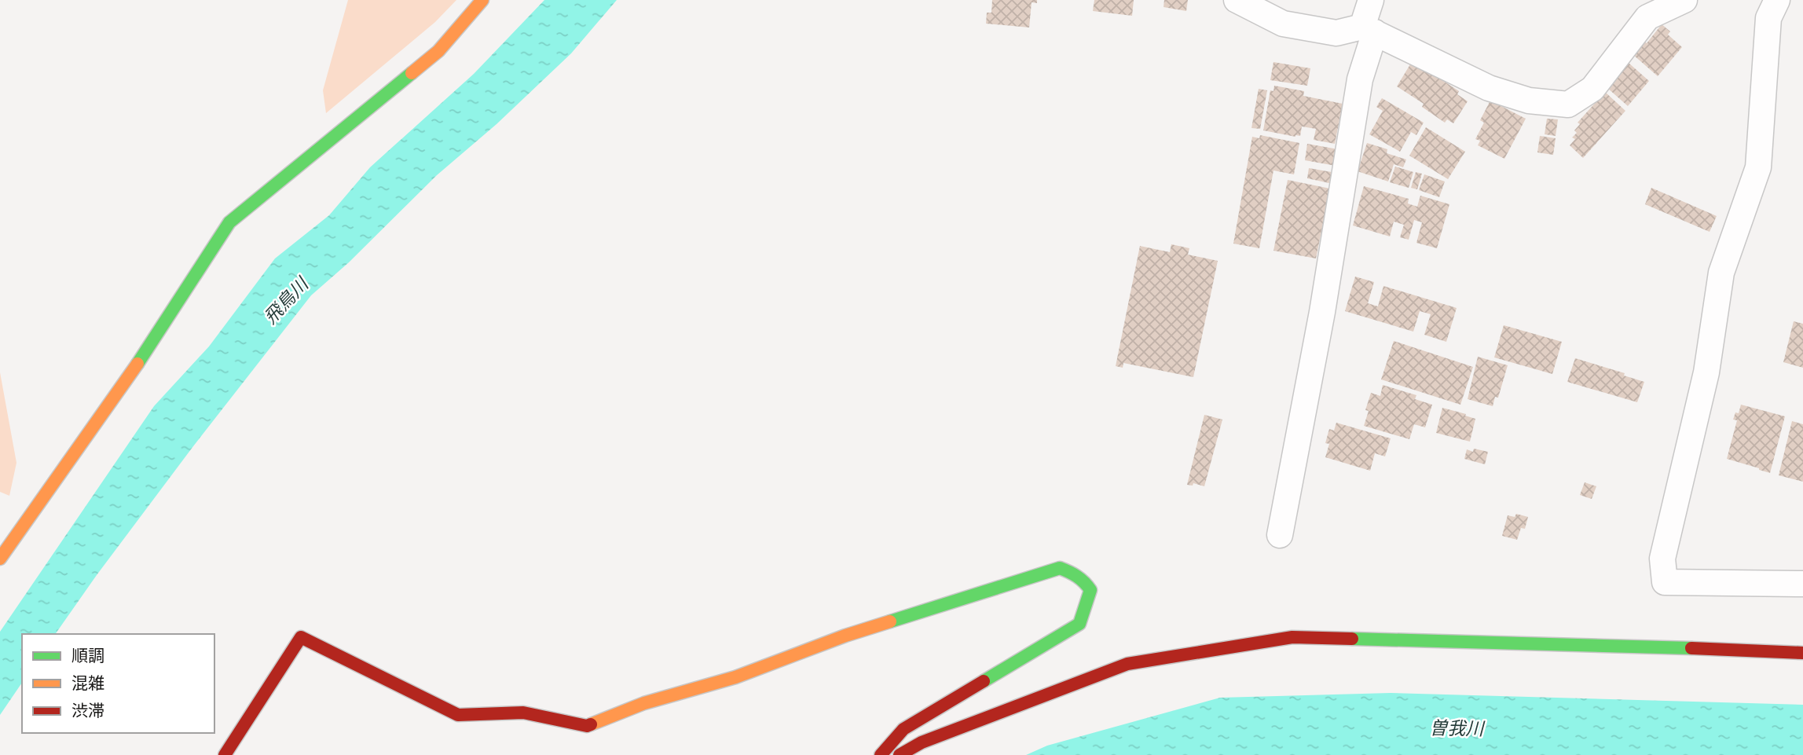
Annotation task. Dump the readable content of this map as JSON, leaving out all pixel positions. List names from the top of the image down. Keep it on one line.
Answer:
{"water":["飛鳥川","曽我川"],"legend":["順調","混雑","渋滞"]}
